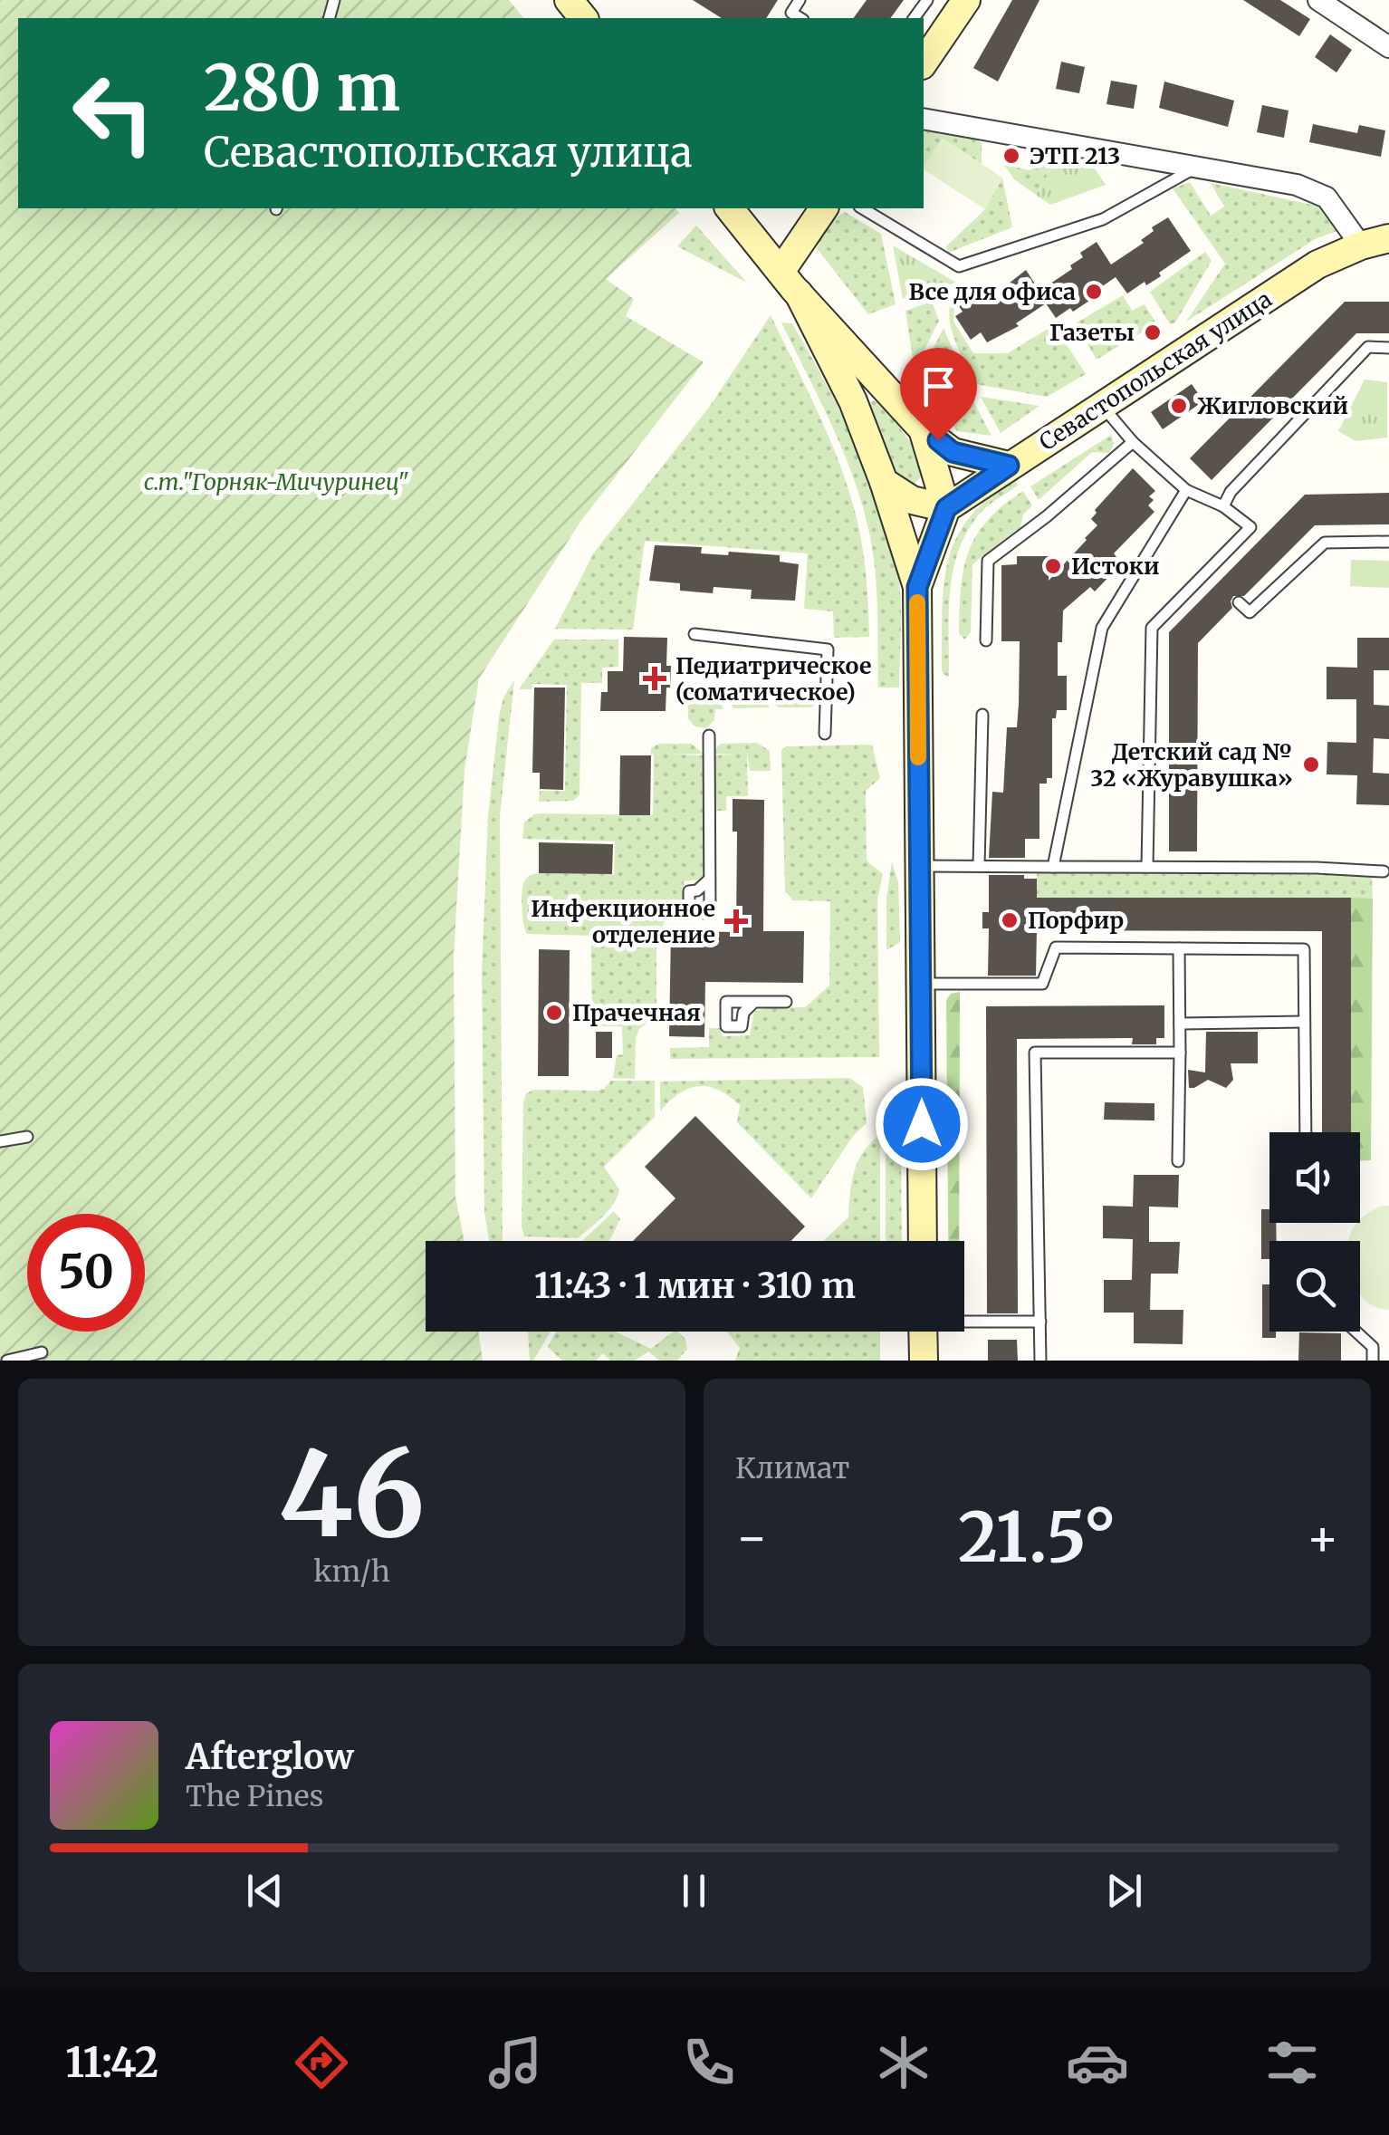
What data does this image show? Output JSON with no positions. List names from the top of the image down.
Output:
{
  "streets": {
    "main road": ["Севастопольская улица"]
  },
  "parks": ["с.т.\"Горняк-Мичуринец\""],
  "places": {
    "other": [
      "ЭТП 213",
      "Все для офиса",
      "Газеты",
      "Жигловский",
      "Истоки",
      "Детский сад № 32 «Журавушка»",
      "Порфир",
      "Прачечная"
    ],
    "health": ["Педиатрическое (соматическое)", "Инфекционное отделение"]
  },
  "page": {
    "turn": ["280 m", "Севастопольская улица"],
    "limit": "50",
    "trip": "11:43 · 1 мин · 310 m",
    "tile": [
      ["46", "km/h"],
      "Климат"
    ],
    "heat": ["−", "21.5°", "+"],
    "song": ["Afterglow", "The Pines"],
    "tabs": "11:42"
  }
}
